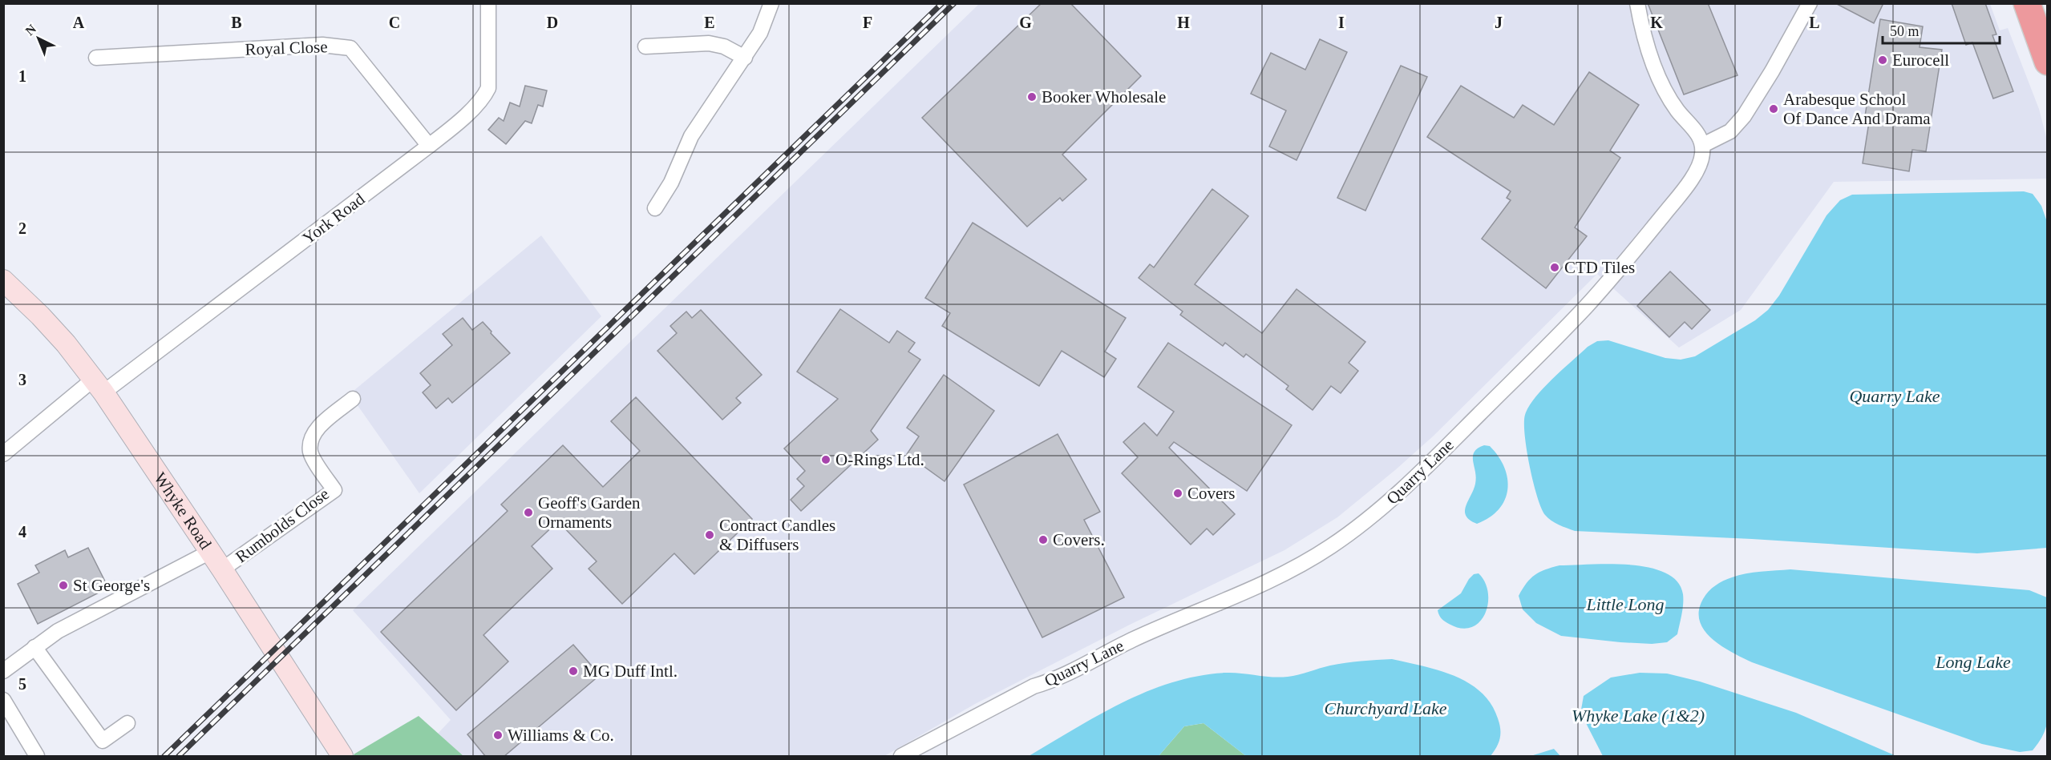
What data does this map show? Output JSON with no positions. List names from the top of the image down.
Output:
{
  "streets": {
    "main road": ["Whyke Road"],
    "street": [
      "Royal Close",
      "York Road",
      "Quarry Lane",
      "Rumbolds Close"
    ]
  },
  "crossings": [
    ["Royal Close", "York Road"],
    ["York Road", "Whyke Road"],
    ["Whyke Road", "Rumbolds Close"]
  ],
  "water": [
    "Quarry Lake",
    "Little Long",
    "Long Lake",
    "Churchyard Lake",
    "Whyke Lake (1&2)"
  ],
  "places": [
    "Eurocell",
    "Booker Wholesale",
    "Arabesque School Of Dance And Drama",
    "CTD Tiles",
    "O-Rings Ltd.",
    "Covers",
    "Geoff's Garden Ornaments",
    "Contract Candles & Diffusers",
    "Covers.",
    "St George's",
    "MG Duff Intl.",
    "Williams & Co."
  ],
  "scale_bar": "50 m",
  "north": "top left",
  "grid": {
    "columns": [
      "A",
      "B",
      "C",
      "D",
      "E",
      "F",
      "G",
      "H",
      "I",
      "J",
      "K",
      "L"
    ],
    "rows": [
      "1",
      "2",
      "3",
      "4",
      "5"
    ]
  }
}
